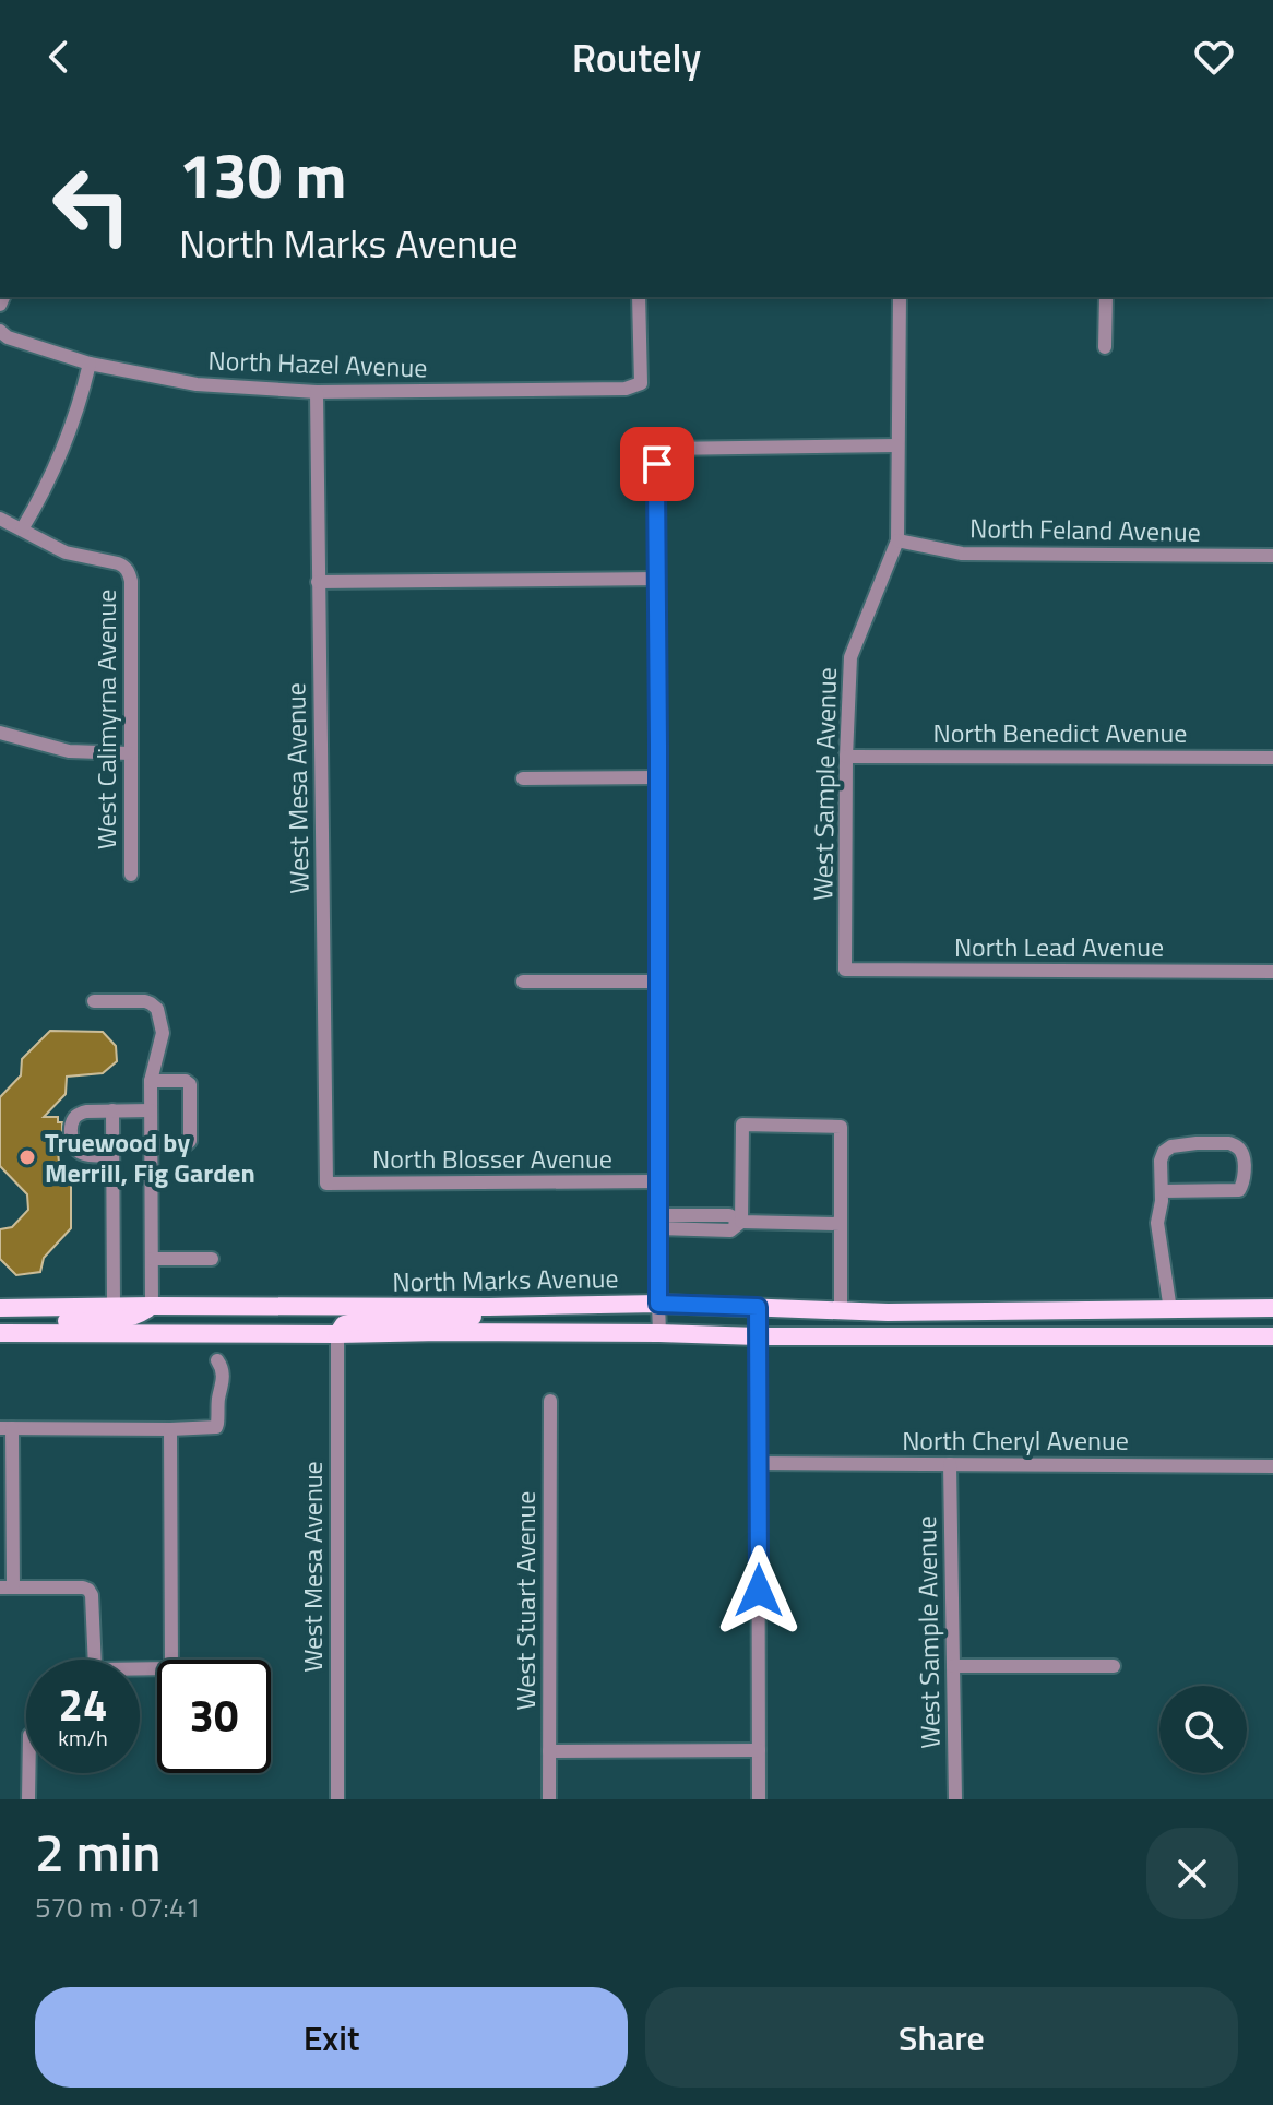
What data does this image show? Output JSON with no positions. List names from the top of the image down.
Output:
{
  "streets": {
    "main road": ["North Marks Avenue"],
    "street": [
      "North Hazel Avenue",
      "North Feland Avenue",
      "West Calimyrna Avenue",
      "North Benedict Avenue",
      "West Sample Avenue",
      "West Mesa Avenue",
      "North Lead Avenue",
      "North Blosser Avenue",
      "North Cheryl Avenue",
      "West Stuart Avenue"
    ]
  },
  "crossings": [
    ["North Hazel Avenue", "West Mesa Avenue"],
    ["North Feland Avenue", "West Sample Avenue"],
    ["North Benedict Avenue", "West Sample Avenue"],
    ["West Sample Avenue", "North Lead Avenue"],
    ["West Sample Avenue", "North Cheryl Avenue"],
    ["West Mesa Avenue", "North Blosser Avenue"],
    ["West Mesa Avenue", "North Marks Avenue"]
  ],
  "places": ["Truewood by Merrill, Fig Garden"],
  "page": {
    "header": "Routely",
    "turn": ["130 m", "North Marks Avenue"],
    "speed": "24 km/h",
    "limit": "30",
    "heading": ["2 min", "570 m · 07:41"],
    "buttons": ["Exit", "Share"]
  }
}
